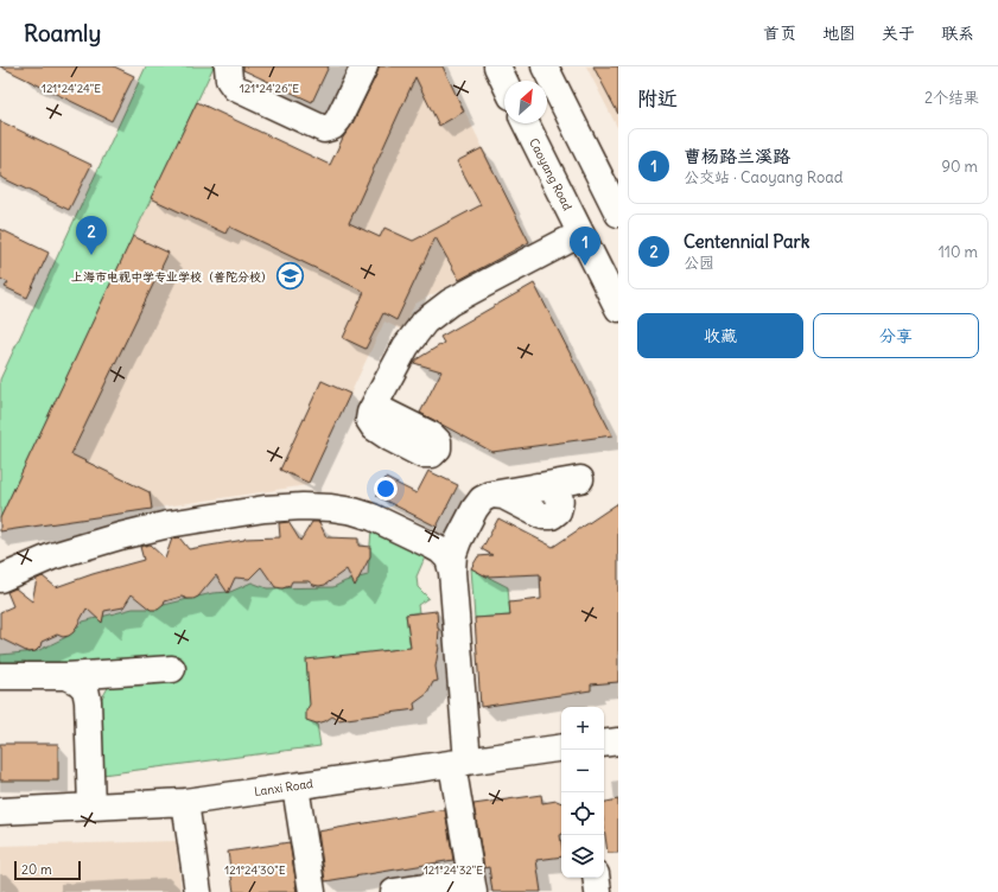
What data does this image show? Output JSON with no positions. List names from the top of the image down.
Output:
{
  "streets": {
    "street": ["Caoyang Road", "Lanxi Road"]
  },
  "places": {
    "school or university": ["上海市电视中学专业学校（普陀分校）"]
  },
  "scale_bar": "20 m",
  "north": "top right",
  "page": {
    "header": "Roamly",
    "nav": [
      "首页",
      "地图",
      "关于",
      "联系"
    ],
    "heading": ["附近", "2个结果"],
    "list": [
      {
        "mark": "1",
        "name": "曹杨路兰溪路",
        "note": "公交站 · Caoyang Road",
        "value": "90 m"
      },
      {
        "mark": "2",
        "name": "Centennial Park",
        "note": "公园",
        "value": "110 m"
      }
    ],
    "pins": ["2", "1"],
    "buttons": ["收藏", "分享"],
    "map_buttons": ["+", "−"],
    "scale": "20 m"
  },
  "coordinates": [
    "121°24'24\"E",
    "121°24'26\"E",
    "121°24'30\"E",
    "121°24'32\"E"
  ]
}
